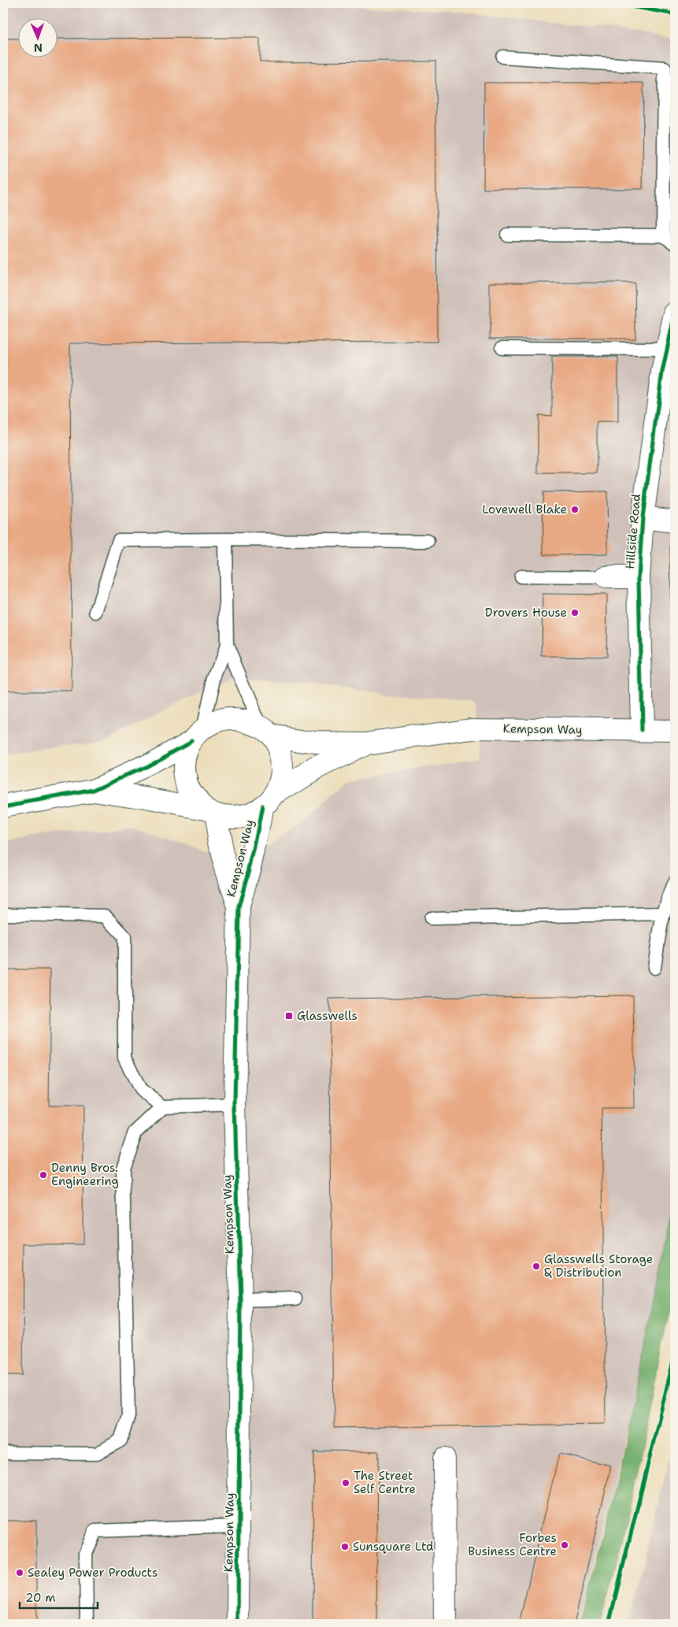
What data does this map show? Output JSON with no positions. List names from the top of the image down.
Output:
{
  "streets": {
    "street": ["Hillside Road", "Kempson Way"]
  },
  "crossings": [
    ["Hillside Road", "Kempson Way"]
  ],
  "places": {
    "other": [
      "Lovewell Blake",
      "Drovers House",
      "Denny Bros. Engineering",
      "Glasswells Storage & Distribution",
      "The Street Self Centre",
      "Forbes Business Centre",
      "Sunsquare Ltd",
      "Sealey Power Products"
    ],
    "transit": ["Glasswells"]
  },
  "scale_bar": "20 m",
  "north": "bottom"
}
